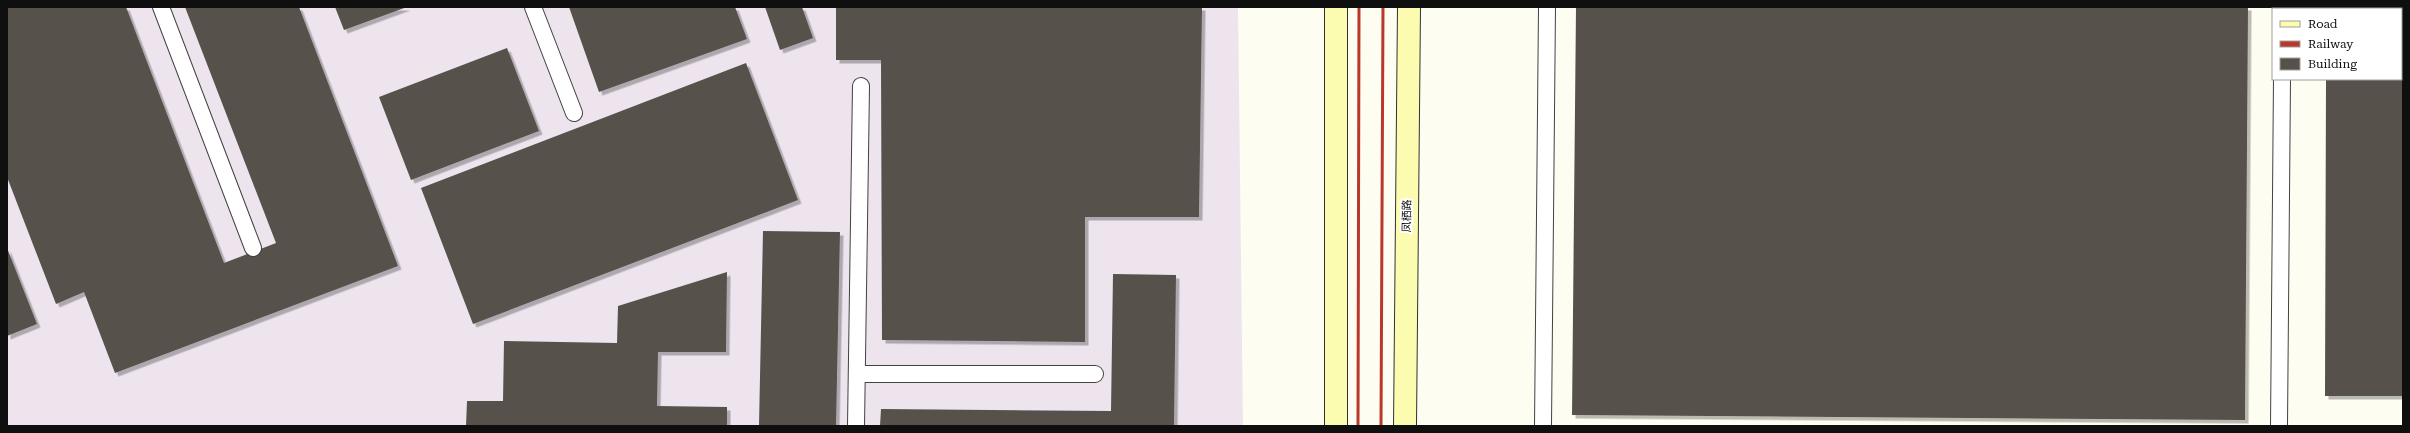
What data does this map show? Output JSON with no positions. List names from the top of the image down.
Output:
{
  "streets": {
    "main road": ["凤栖路"]
  },
  "legend": ["Road", "Railway", "Building"]
}
